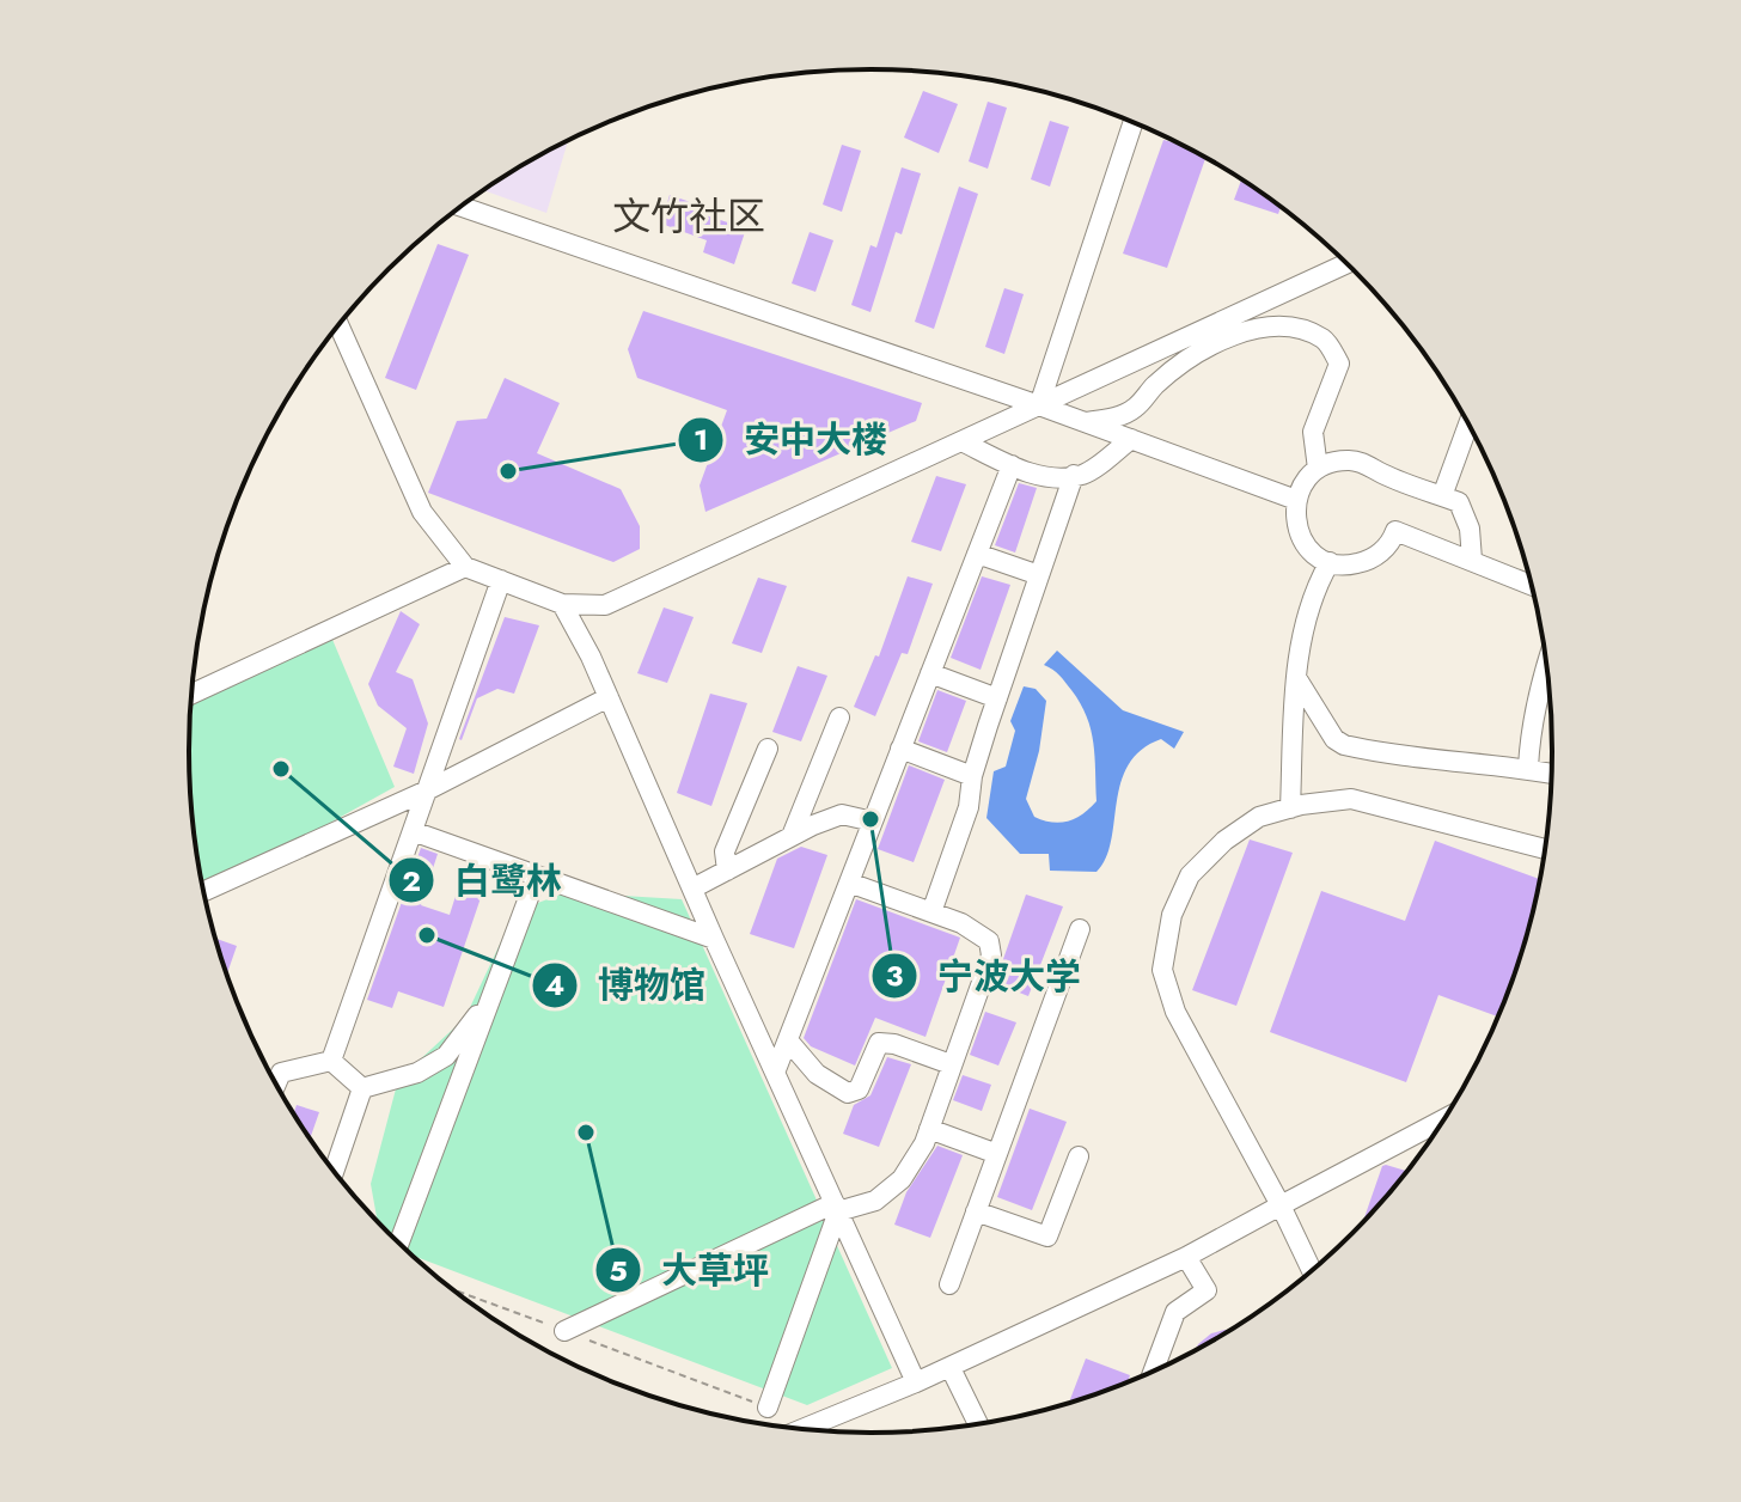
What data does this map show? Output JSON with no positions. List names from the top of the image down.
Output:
{
  "districts": ["文竹社区"],
  "places": [
    "安中大楼",
    "白鹭林",
    "宁波大学",
    "博物馆",
    "大草坪"
  ]
}
